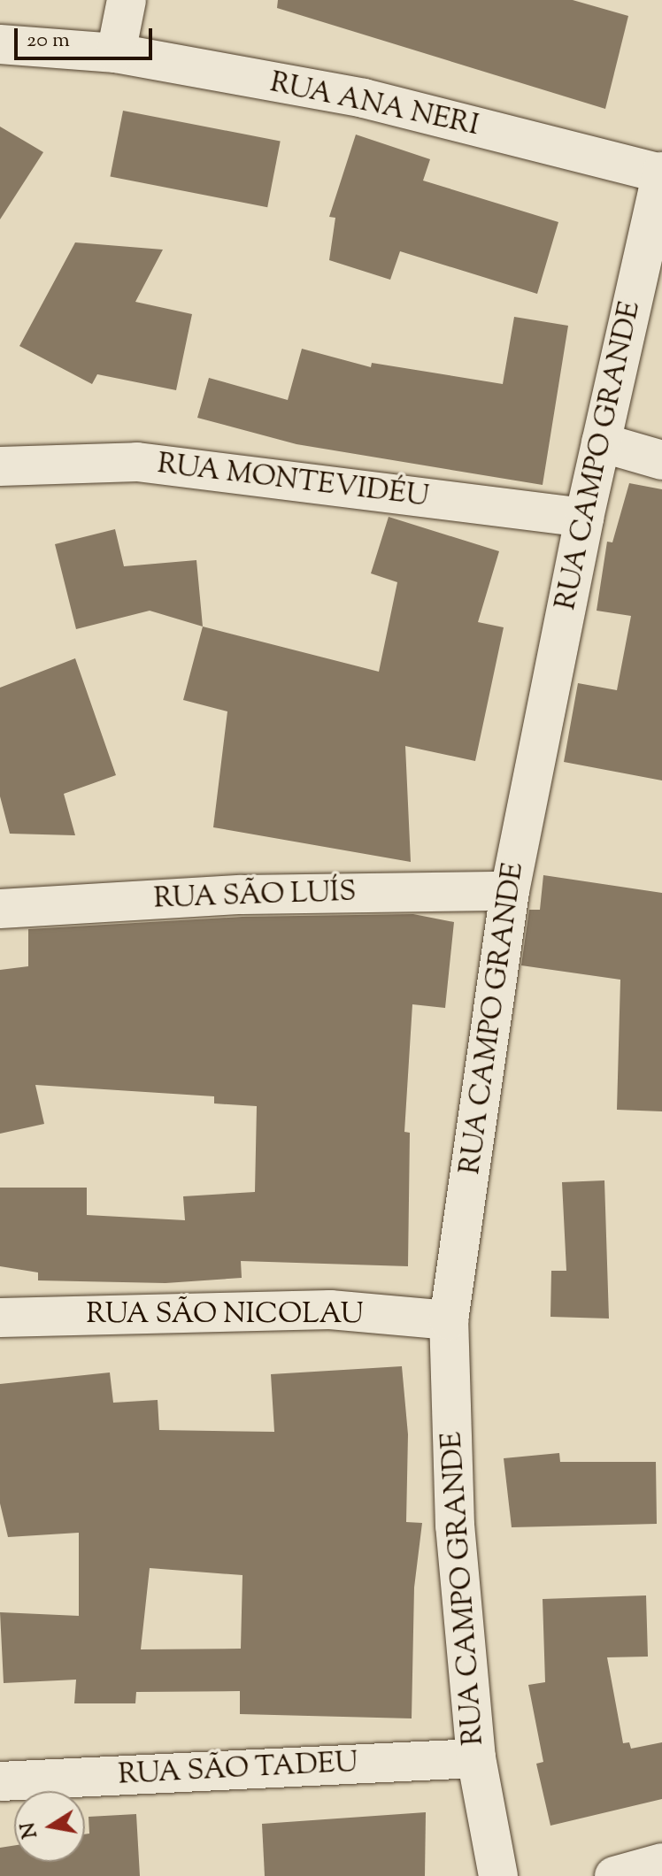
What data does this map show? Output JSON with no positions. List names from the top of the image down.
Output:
{
  "streets": {
    "street": [
      "RUA ANA NERI",
      "RUA CAMPO GRANDE",
      "RUA MONTEVIDÉU",
      "RUA SÃO LUÍS",
      "RUA SÃO NICOLAU",
      "RUA SÃO TADEU"
    ]
  },
  "crossings": [
    ["RUA ANA NERI", "RUA CAMPO GRANDE"],
    ["RUA CAMPO GRANDE", "RUA MONTEVIDÉU"],
    ["RUA CAMPO GRANDE", "RUA SÃO LUÍS"],
    ["RUA CAMPO GRANDE", "RUA SÃO NICOLAU"],
    ["RUA CAMPO GRANDE", "RUA SÃO TADEU"]
  ],
  "scale_bar": "20 m",
  "north": "left"
}
